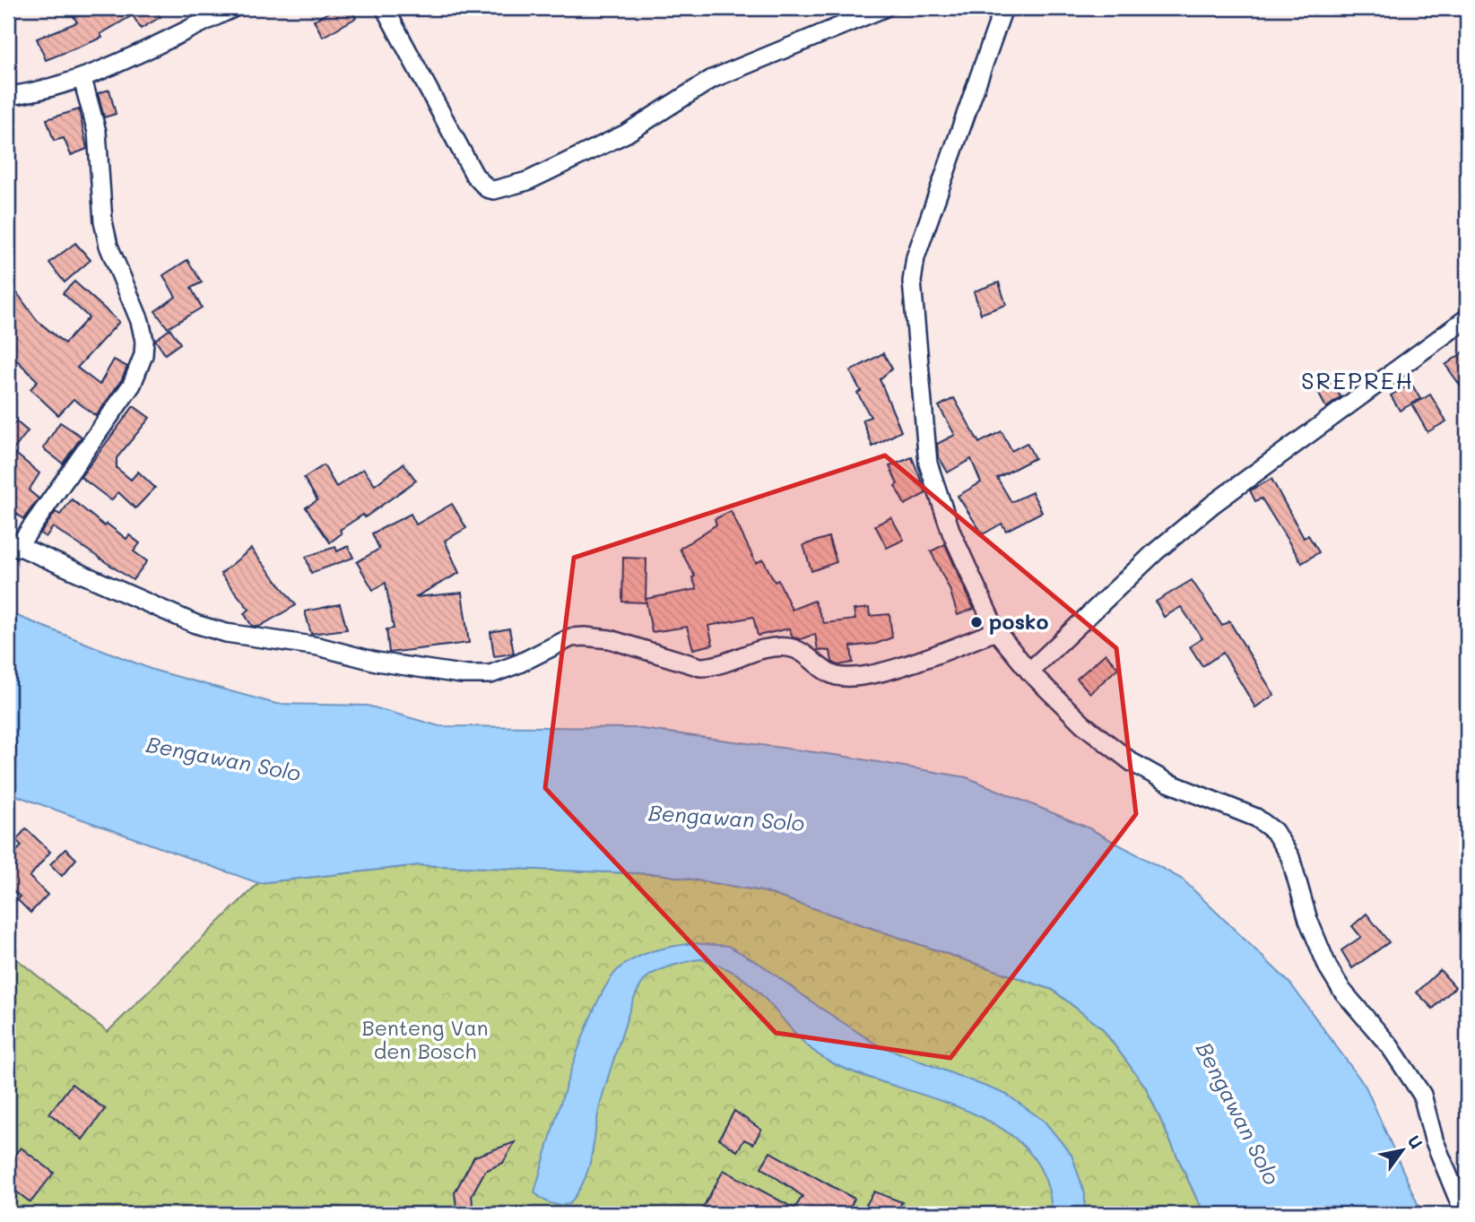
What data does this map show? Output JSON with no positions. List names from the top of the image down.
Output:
{
  "districts": ["SREPREH"],
  "water": ["Bengawan Solo"],
  "parks": ["Benteng Van den Bosch"],
  "places": ["posko"],
  "north": "top right"
}
